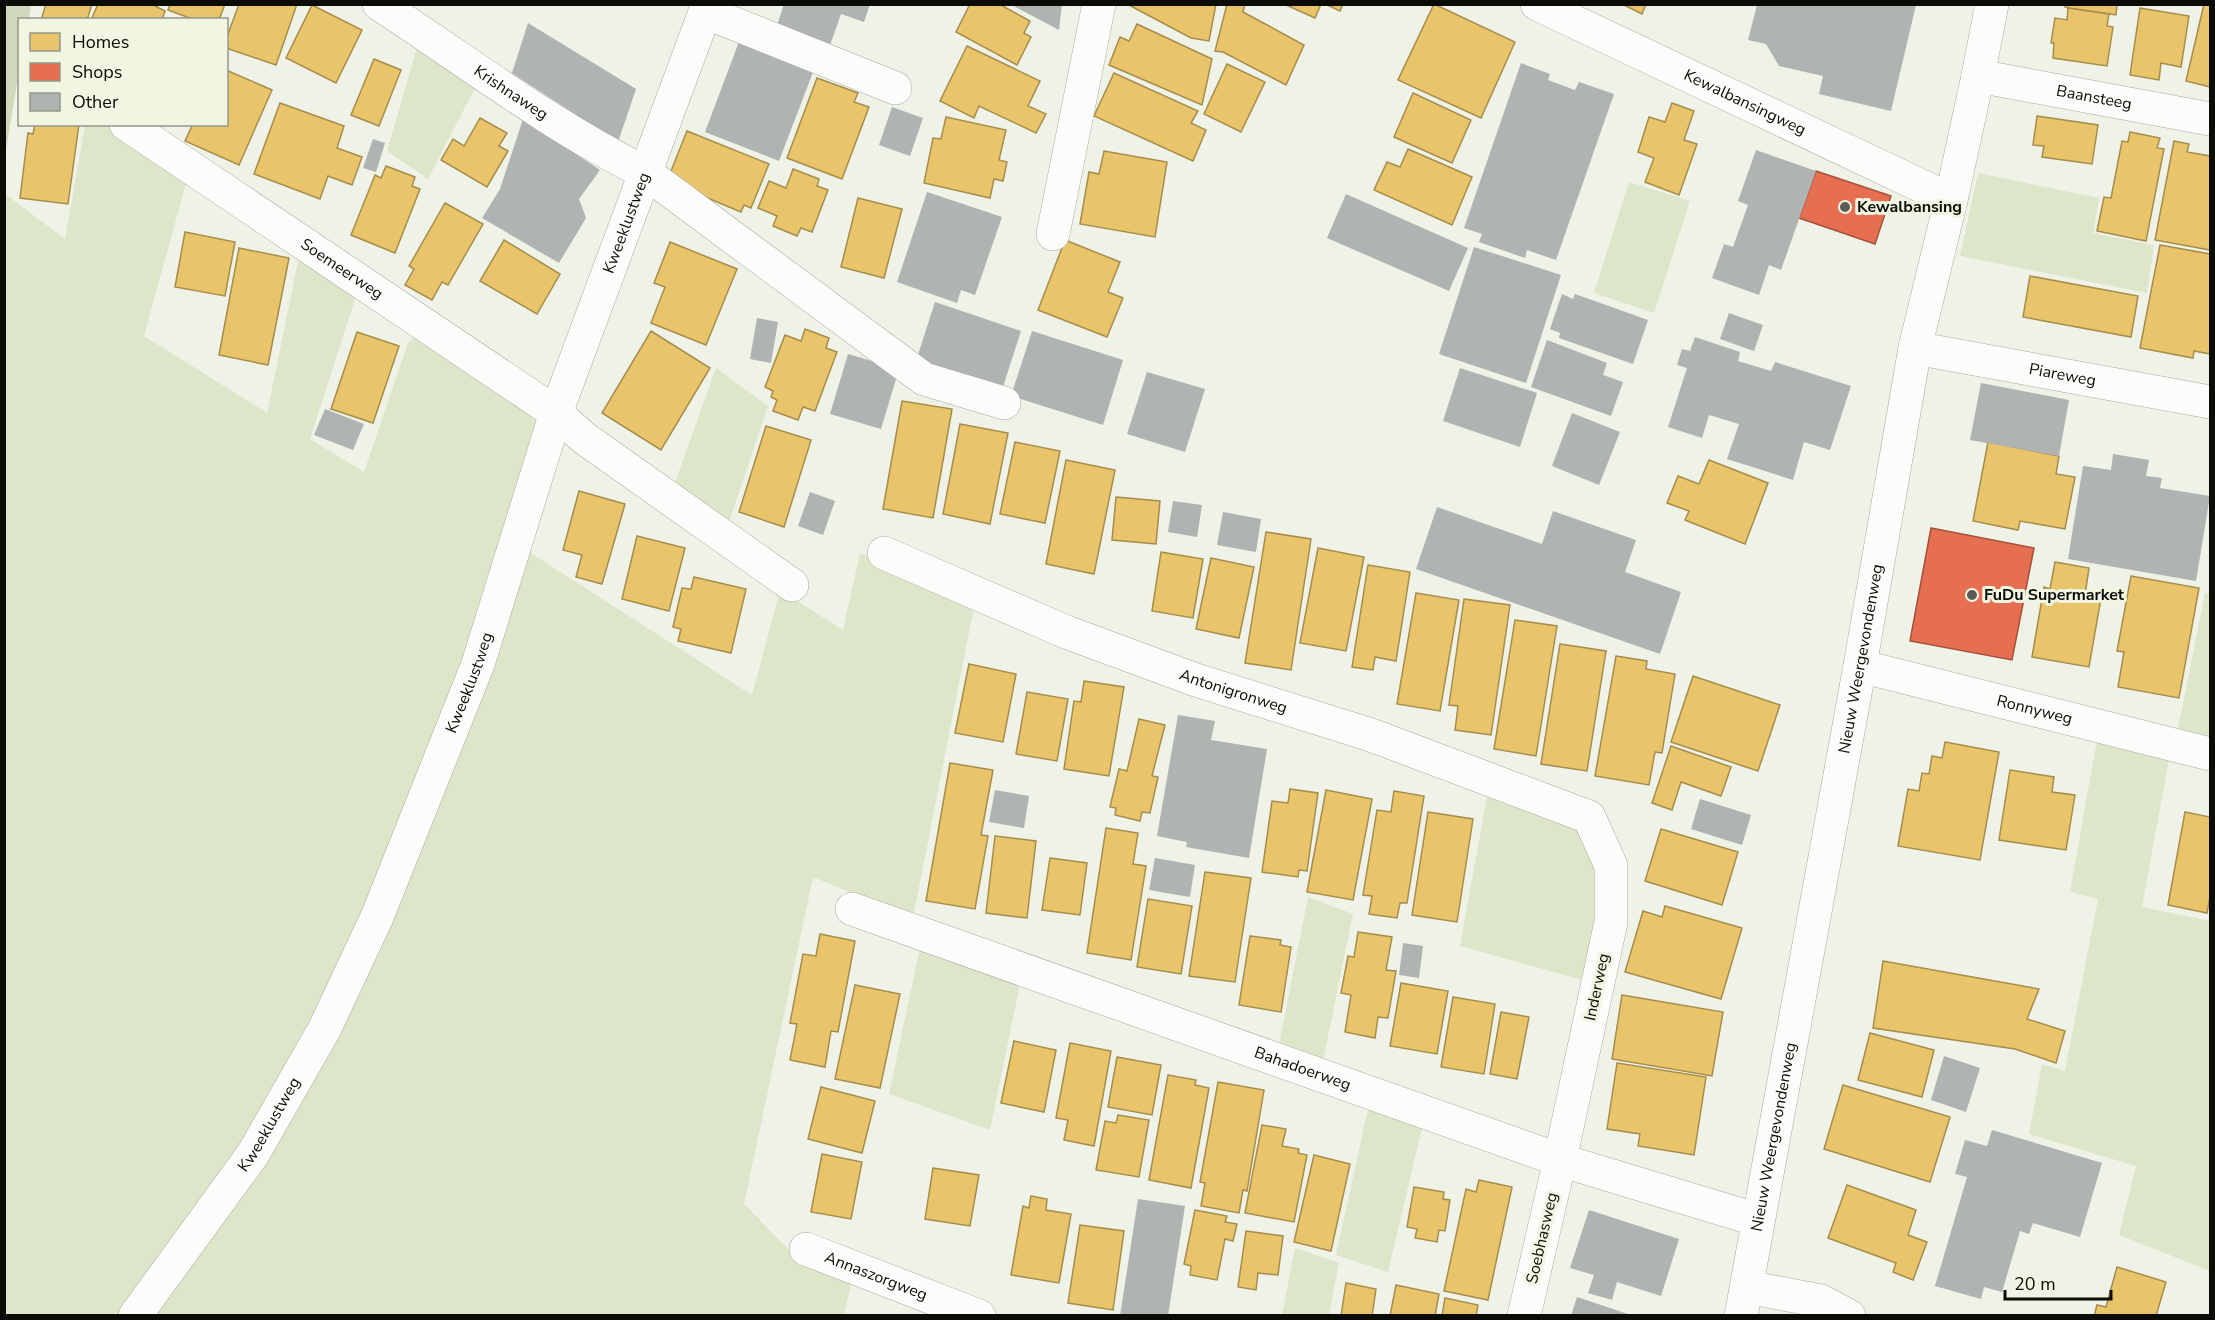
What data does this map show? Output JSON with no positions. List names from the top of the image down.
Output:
{
  "streets": {
    "street": [
      "Krishnaweg",
      "Baansteeg",
      "Kewalbansingweg",
      "Kweeklustweg",
      "Soemeerweg",
      "Piareweg",
      "Nieuw Weergevondenweg",
      "Antonigronweg",
      "Ronnyweg",
      "Inderweg",
      "Bahadoerweg",
      "Soebhasweg",
      "Annaszorgweg"
    ]
  },
  "crossings": [
    ["Krishnaweg", "Kweeklustweg"],
    ["Baansteeg", "Nieuw Weergevondenweg"],
    ["Kewalbansingweg", "Nieuw Weergevondenweg"],
    ["Kweeklustweg", "Soemeerweg"],
    ["Piareweg", "Nieuw Weergevondenweg"],
    ["Nieuw Weergevondenweg", "Ronnyweg"],
    ["Nieuw Weergevondenweg", "Bahadoerweg"],
    ["Antonigronweg", "Inderweg"],
    ["Inderweg", "Bahadoerweg"],
    ["Inderweg", "Soebhasweg"],
    ["Bahadoerweg", "Soebhasweg"]
  ],
  "places": ["Kewalbansing", "FuDu Supermarket"],
  "legend": ["Homes", "Shops", "Other"],
  "scale_bar": "20 m"
}
